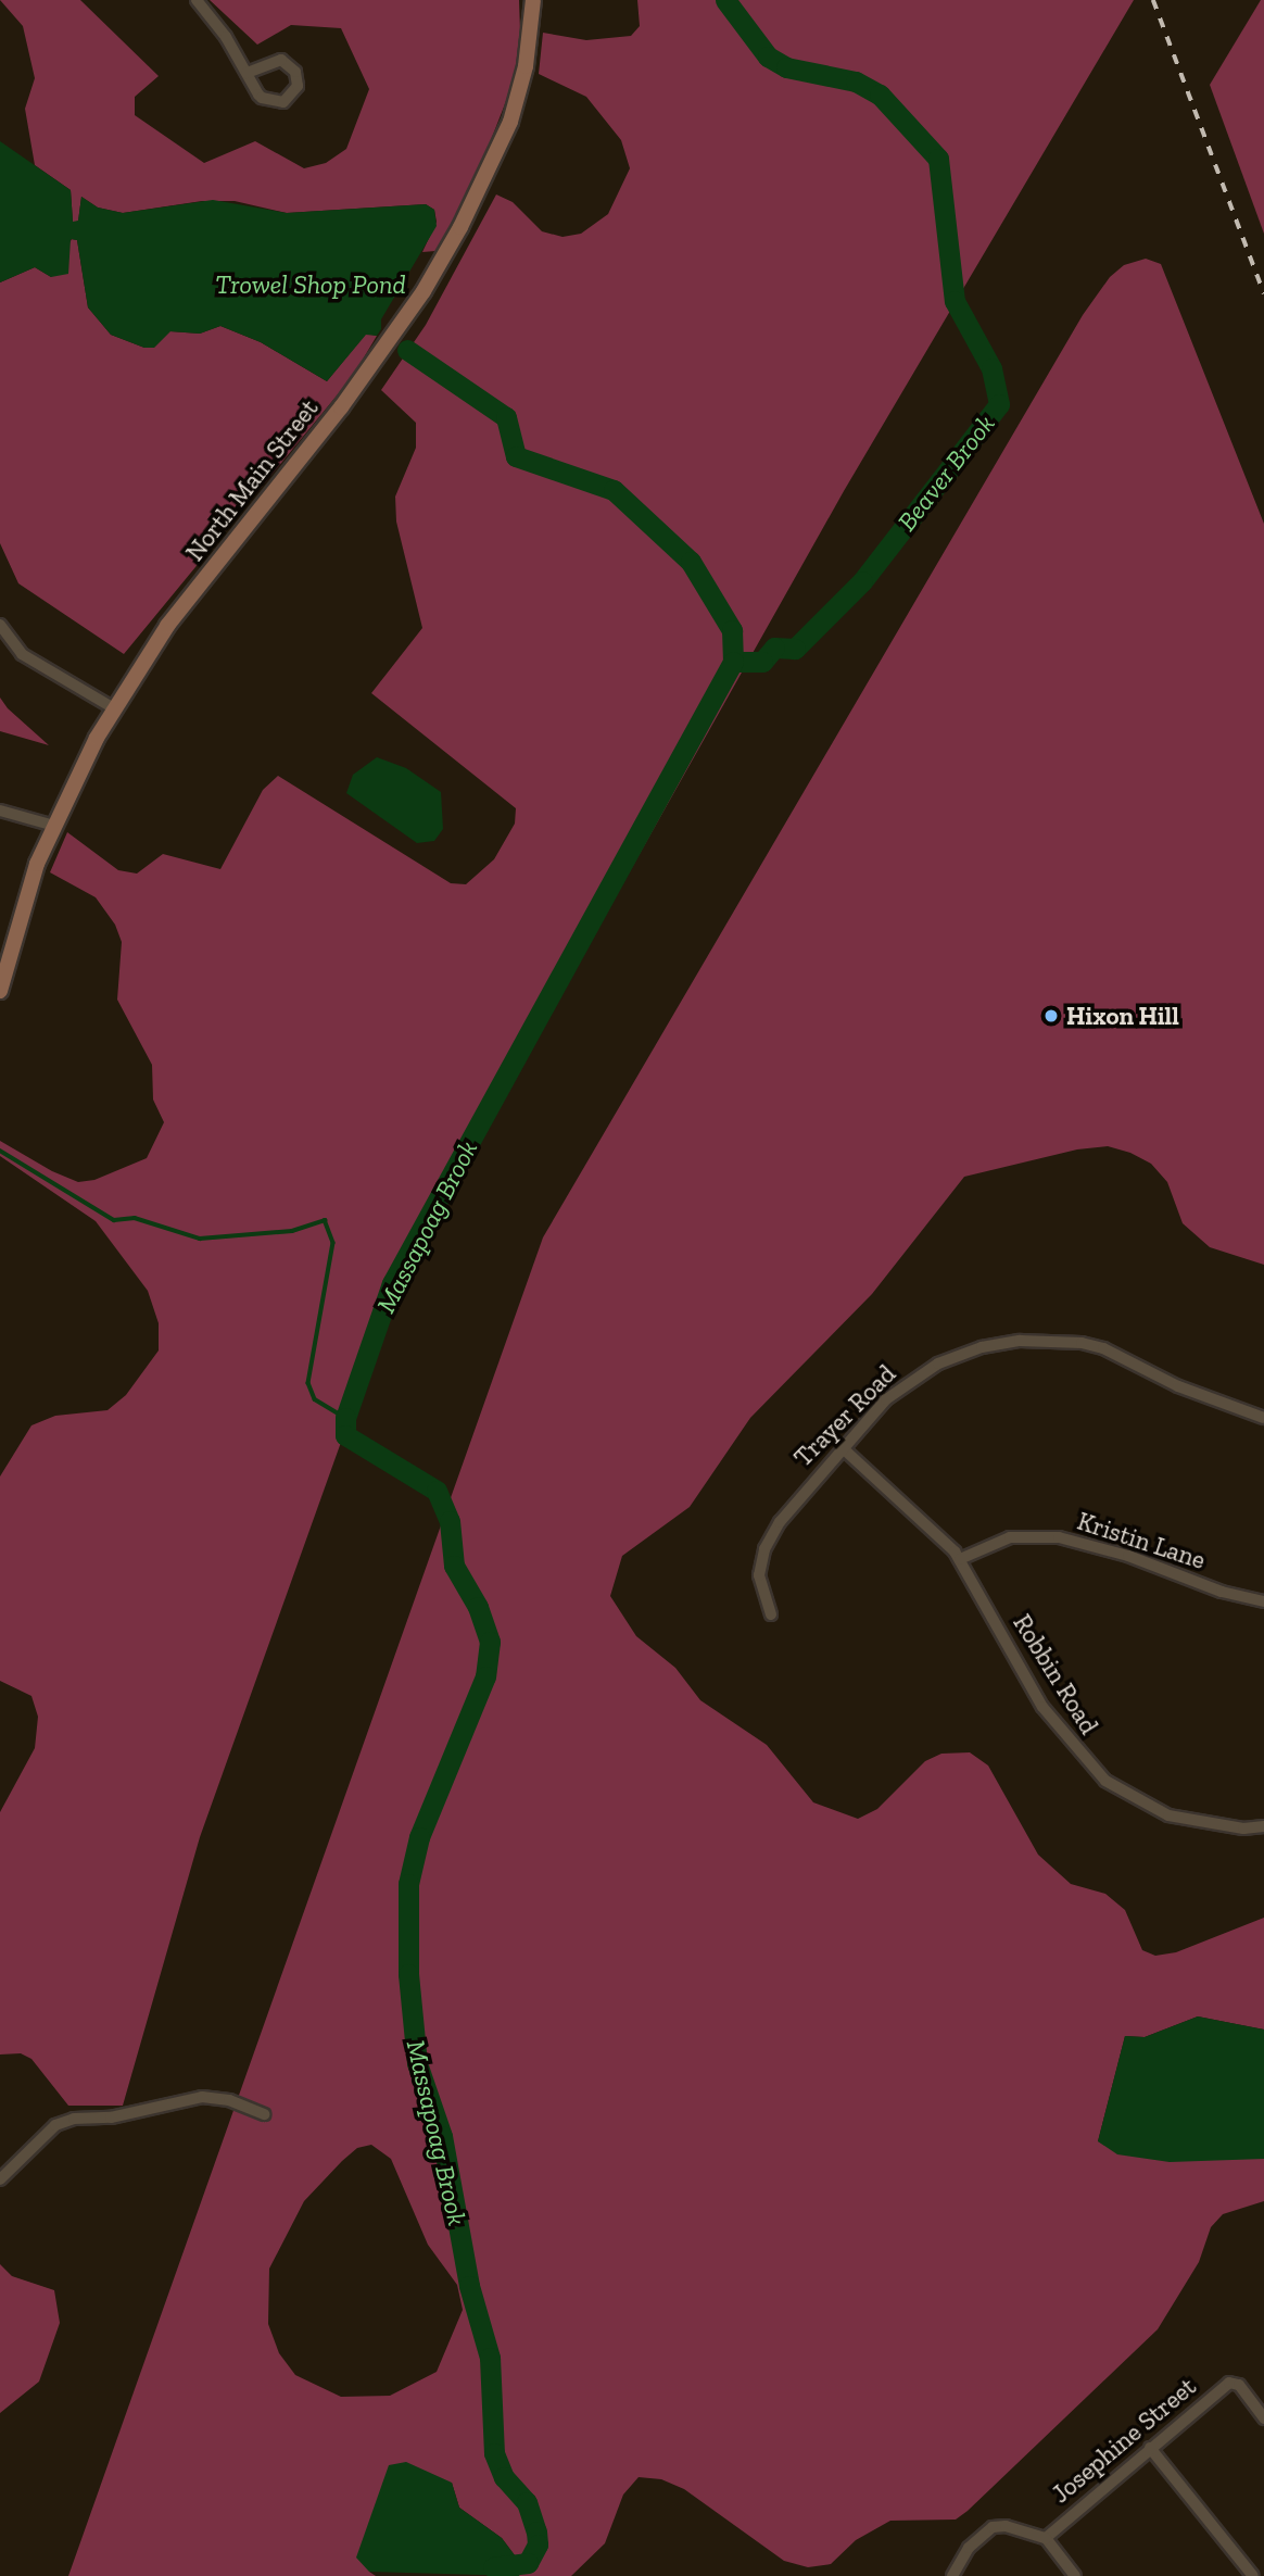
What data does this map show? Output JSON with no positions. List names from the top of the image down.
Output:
{
  "streets": {
    "main road": ["North Main Street"],
    "street": [
      "Trayer Road",
      "Kristin Lane",
      "Robbin Road",
      "Josephine Street"
    ]
  },
  "crossings": [
    ["Trayer Road", "Robbin Road"],
    ["Kristin Lane", "Robbin Road"]
  ],
  "water": ["Trowel Shop Pond", "Beaver Brook", "Massapoag Brook"],
  "places": ["Hixon Hill"]
}
